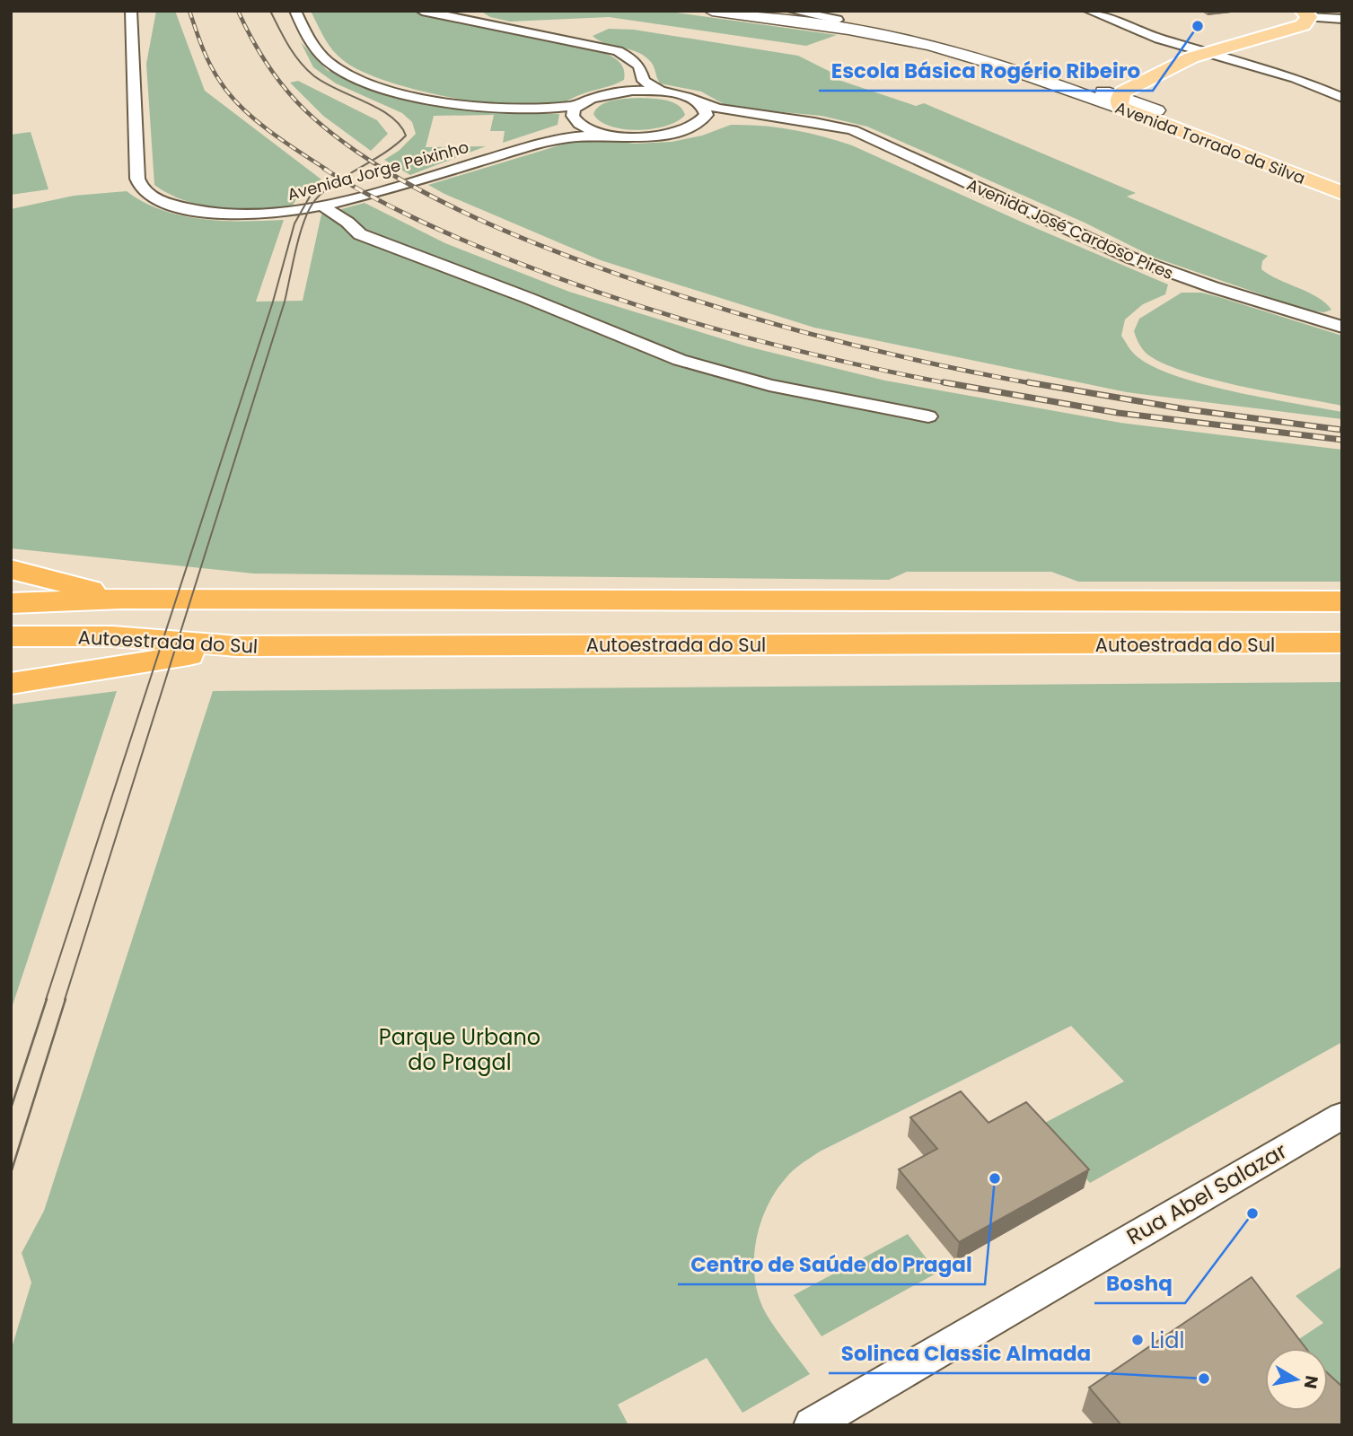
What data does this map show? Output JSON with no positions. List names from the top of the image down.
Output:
{
  "streets": {
    "highway": ["Autoestrada do Sul"],
    "main road": ["Avenida Torrado da Silva"],
    "street": ["Avenida Jorge Peixinho", "Avenida José Cardoso Pires", "Rua Abel Salazar"]
  },
  "parks": ["Parque Urbano do Pragal"],
  "places": [
    "Escola Básica Rogério Ribeiro",
    "Centro de Saúde do Pragal",
    "Boshq",
    "Lidl",
    "Solinca Classic Almada"
  ],
  "north": "right"
}
